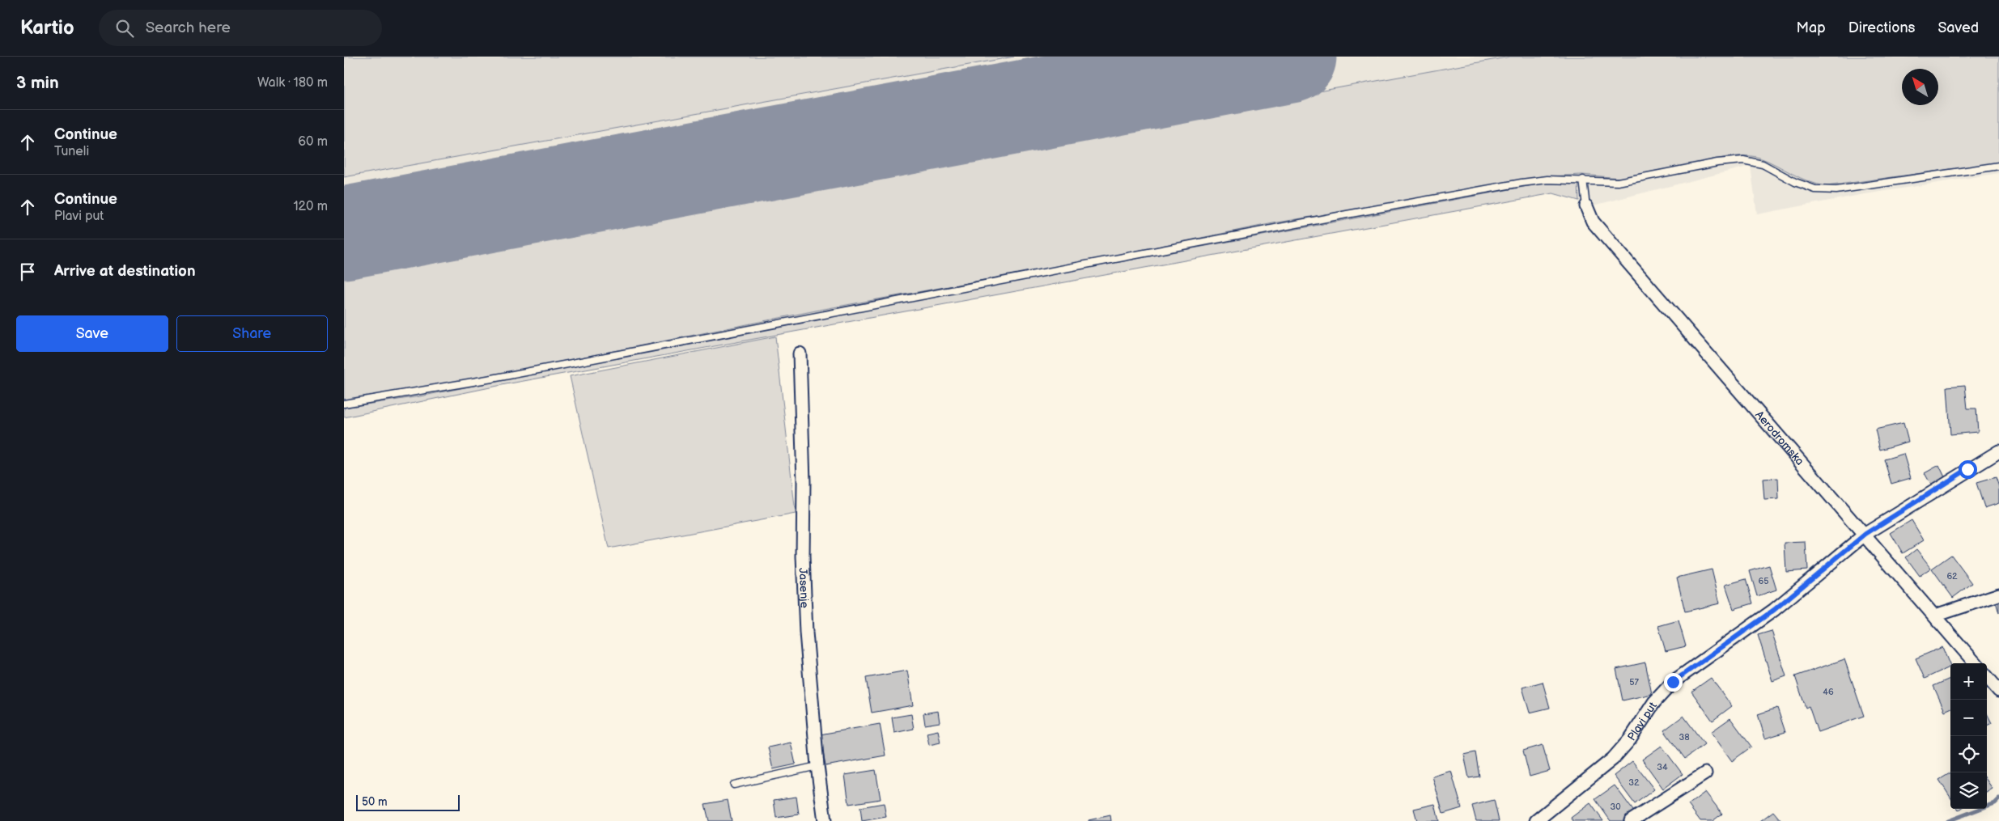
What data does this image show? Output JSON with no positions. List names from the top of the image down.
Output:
{
  "streets": {
    "street": ["Aerodromska", "Jasenje", "Plavi put"]
  },
  "crossings": [
    ["Aerodromska", "Plavi put"]
  ],
  "house_numbers": [
    "62",
    "65",
    "57",
    "46",
    "38",
    "34",
    "32",
    "30"
  ],
  "scale_bar": "50 m",
  "north": "top left",
  "page": {
    "header": "Kartio",
    "search": "Search here",
    "nav": ["Map", "Directions", "Saved"],
    "heading": ["3 min", "Walk · 180 m"],
    "list": [
      ["Continue", "Tuneli", "60 m"],
      ["Continue", "Plavi put", "120 m"],
      "Arrive at destination"
    ],
    "buttons": ["Save", "Share"],
    "map_buttons": ["+", "−"],
    "scale": "50 m"
  }
}
